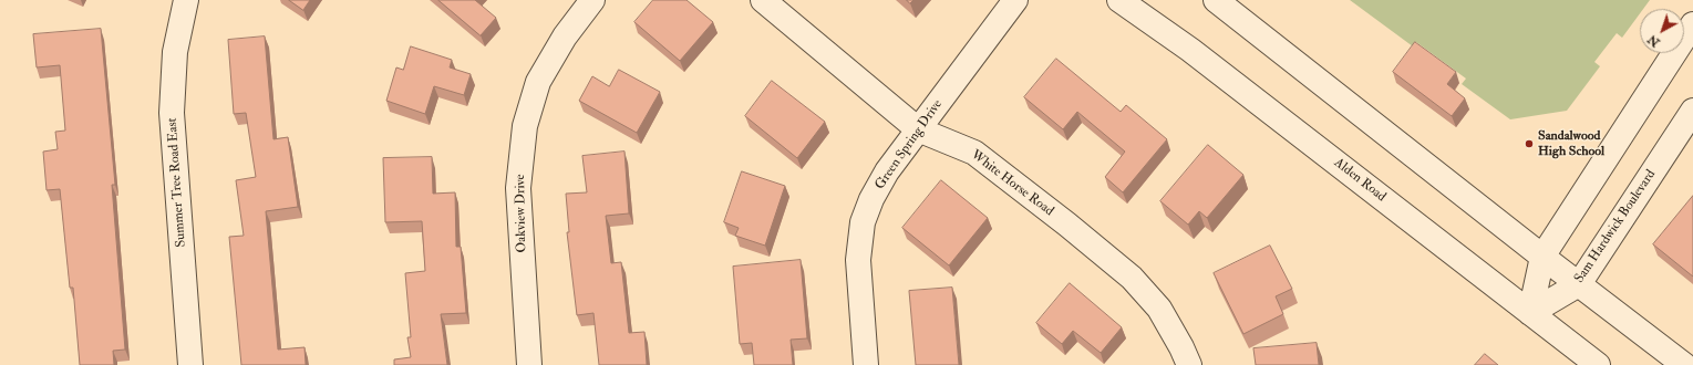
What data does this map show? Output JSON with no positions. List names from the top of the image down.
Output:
{
  "streets": {
    "street": [
      "Green Spring Drive",
      "Alden Road",
      "Summer Tree Road East",
      "White Horse Road",
      "Oakview Drive",
      "Sam Hardwick Boulevard"
    ]
  },
  "crossings": [
    ["Green Spring Drive", "White Horse Road"],
    ["Alden Road", "Sam Hardwick Boulevard"]
  ],
  "places": ["Sandalwood High School"],
  "north": "bottom left"
}
